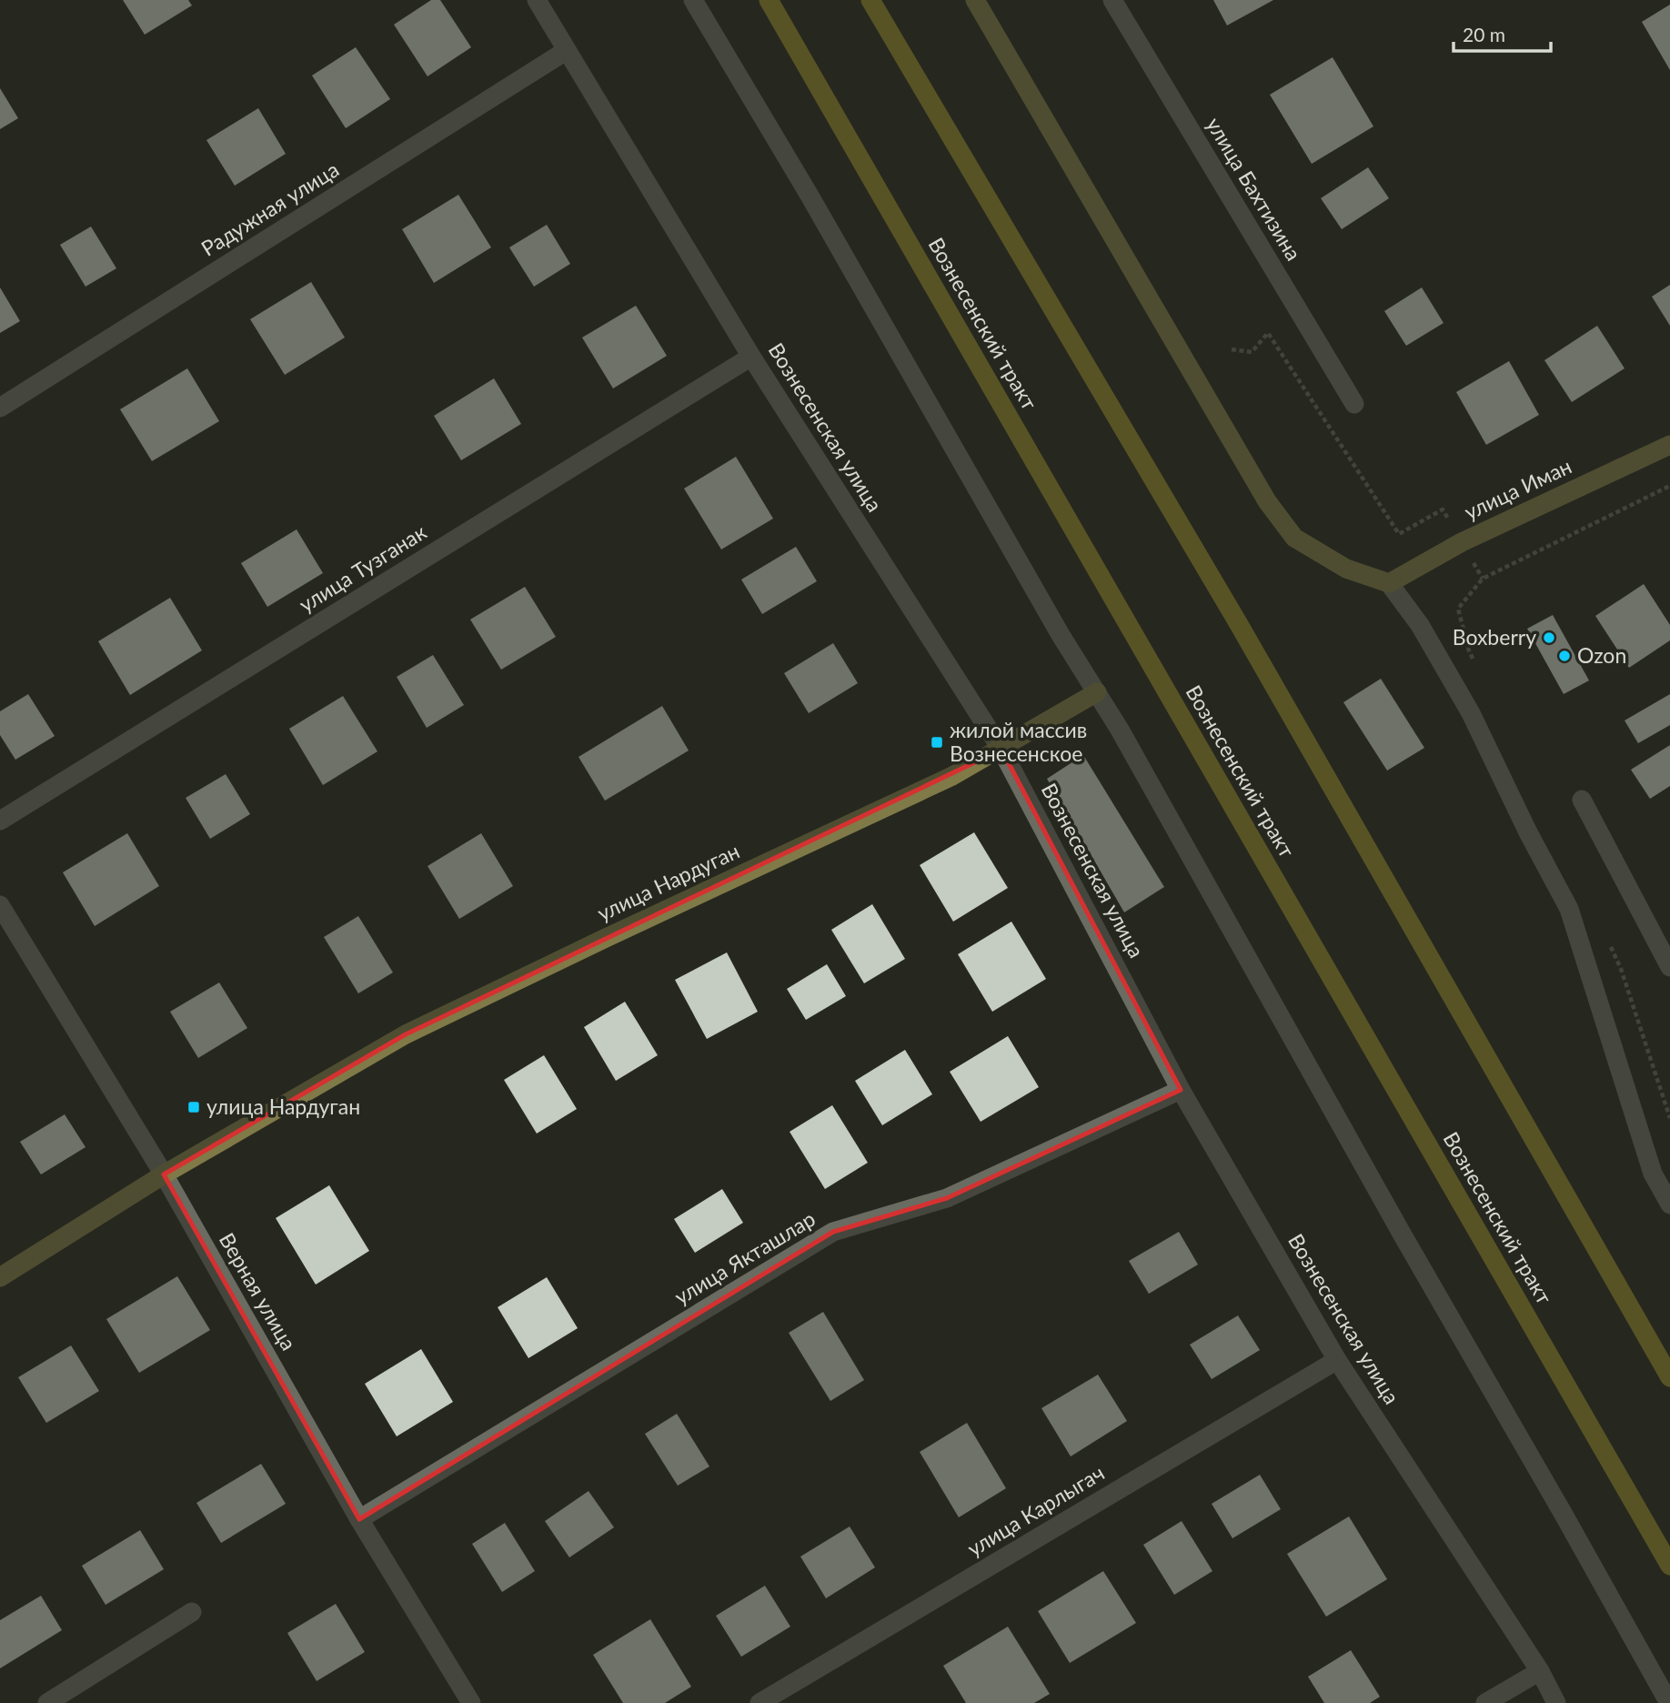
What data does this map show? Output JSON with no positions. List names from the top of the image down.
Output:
{
  "streets": {
    "main road": ["Вознесенский тракт"],
    "street": [
      "улица Бахтизина",
      "Радужная улица",
      "Вознесенская улица",
      "улица Иман",
      "улица Тузганак",
      "улица Нардуган",
      "улица Якташлар",
      "Верная улица",
      "улица Карлыгач"
    ]
  },
  "crossings": [
    ["Радужная улица", "Вознесенская улица"],
    ["Вознесенская улица", "улица Тузганак"],
    ["Вознесенская улица", "улица Нардуган"],
    ["Вознесенская улица", "улица Якташлар"],
    ["Вознесенская улица", "улица Карлыгач"],
    ["улица Нардуган", "Верная улица"],
    ["улица Якташлар", "Верная улица"]
  ],
  "places": {
    "other": ["Boxberry", "Ozon"],
    "transit": ["жилой массив Вознесенское", "улица Нардуган"]
  },
  "scale_bar": "20 m"
}
